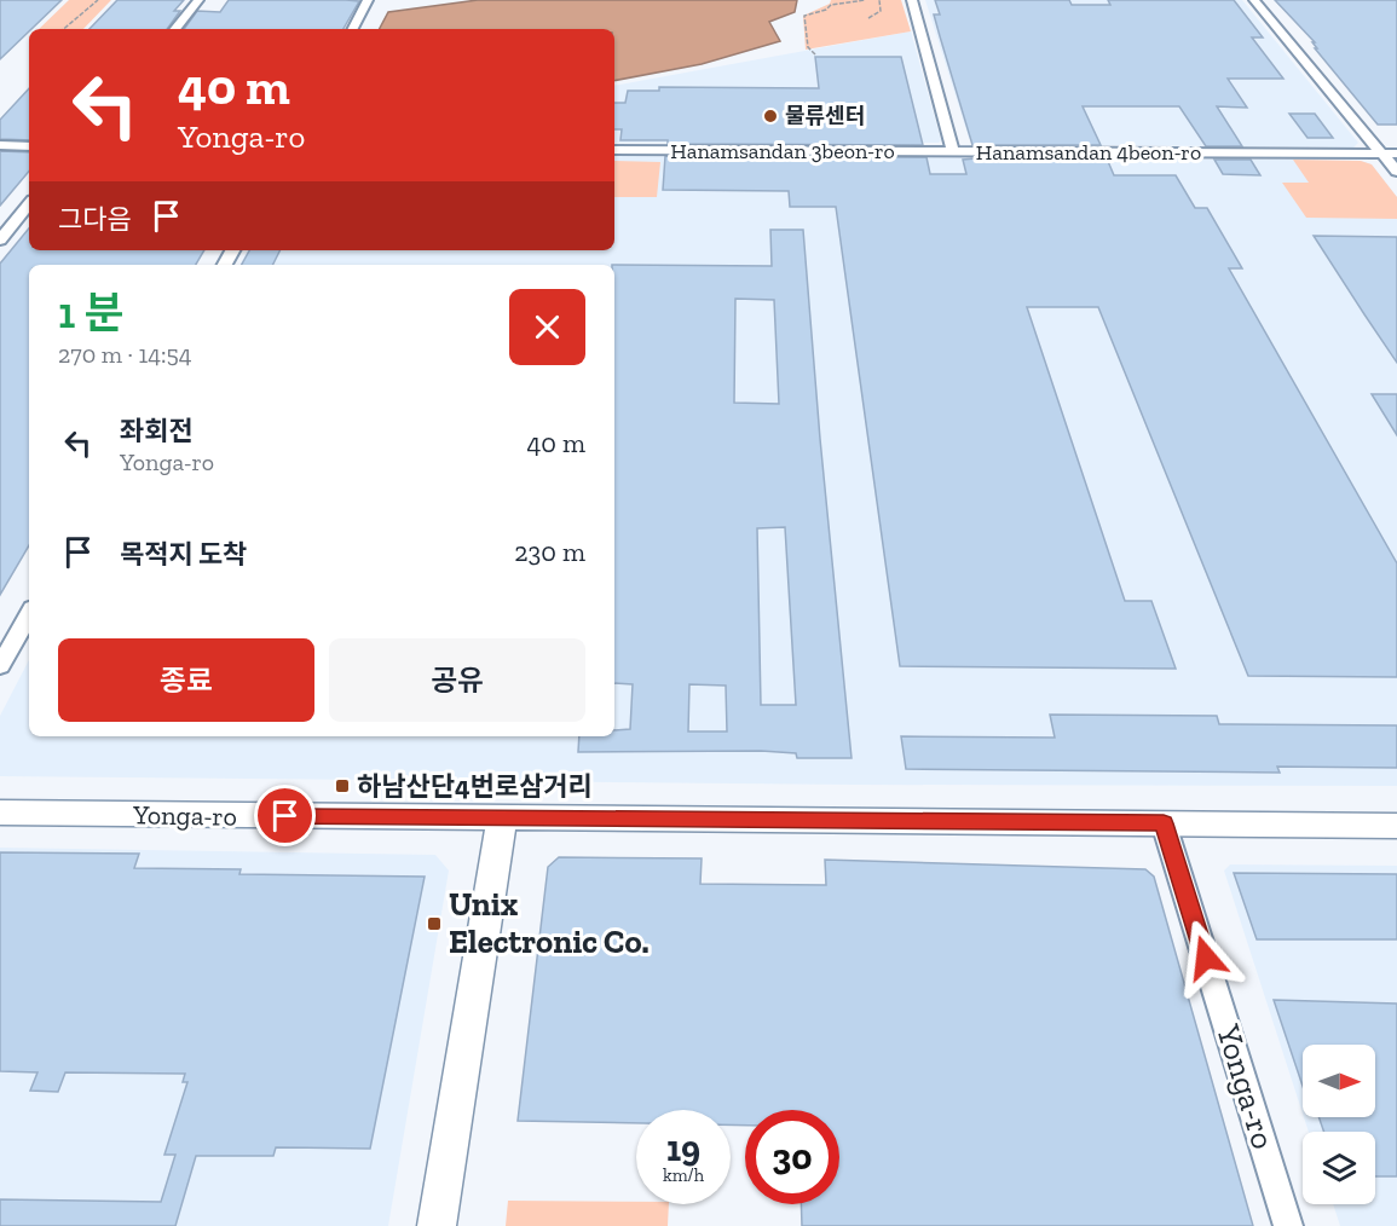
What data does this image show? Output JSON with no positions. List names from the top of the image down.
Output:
{
  "streets": {
    "street": ["Hanamsandan 3beon-ro", "Hanamsandan 4beon-ro", "Yonga-ro"]
  },
  "crossings": [
    ["Hanamsandan 3beon-ro", "Hanamsandan 4beon-ro"]
  ],
  "places": {
    "other": ["물류센터"],
    "transit": ["하남산단4번로삼거리", "Unix Electronic Co."]
  },
  "north": "right",
  "page": {
    "turn": ["40 m", "Yonga-ro"],
    "then": "그다음",
    "heading": ["1 분", "270 m · 14:54"],
    "list": [
      {
        "name": "좌회전",
        "note": "Yonga-ro",
        "value": "40 m"
      },
      {
        "name": "목적지 도착",
        "value": "230 m"
      }
    ],
    "buttons": ["종료", "공유"],
    "speed": "19 km/h",
    "limit": "30"
  }
}
